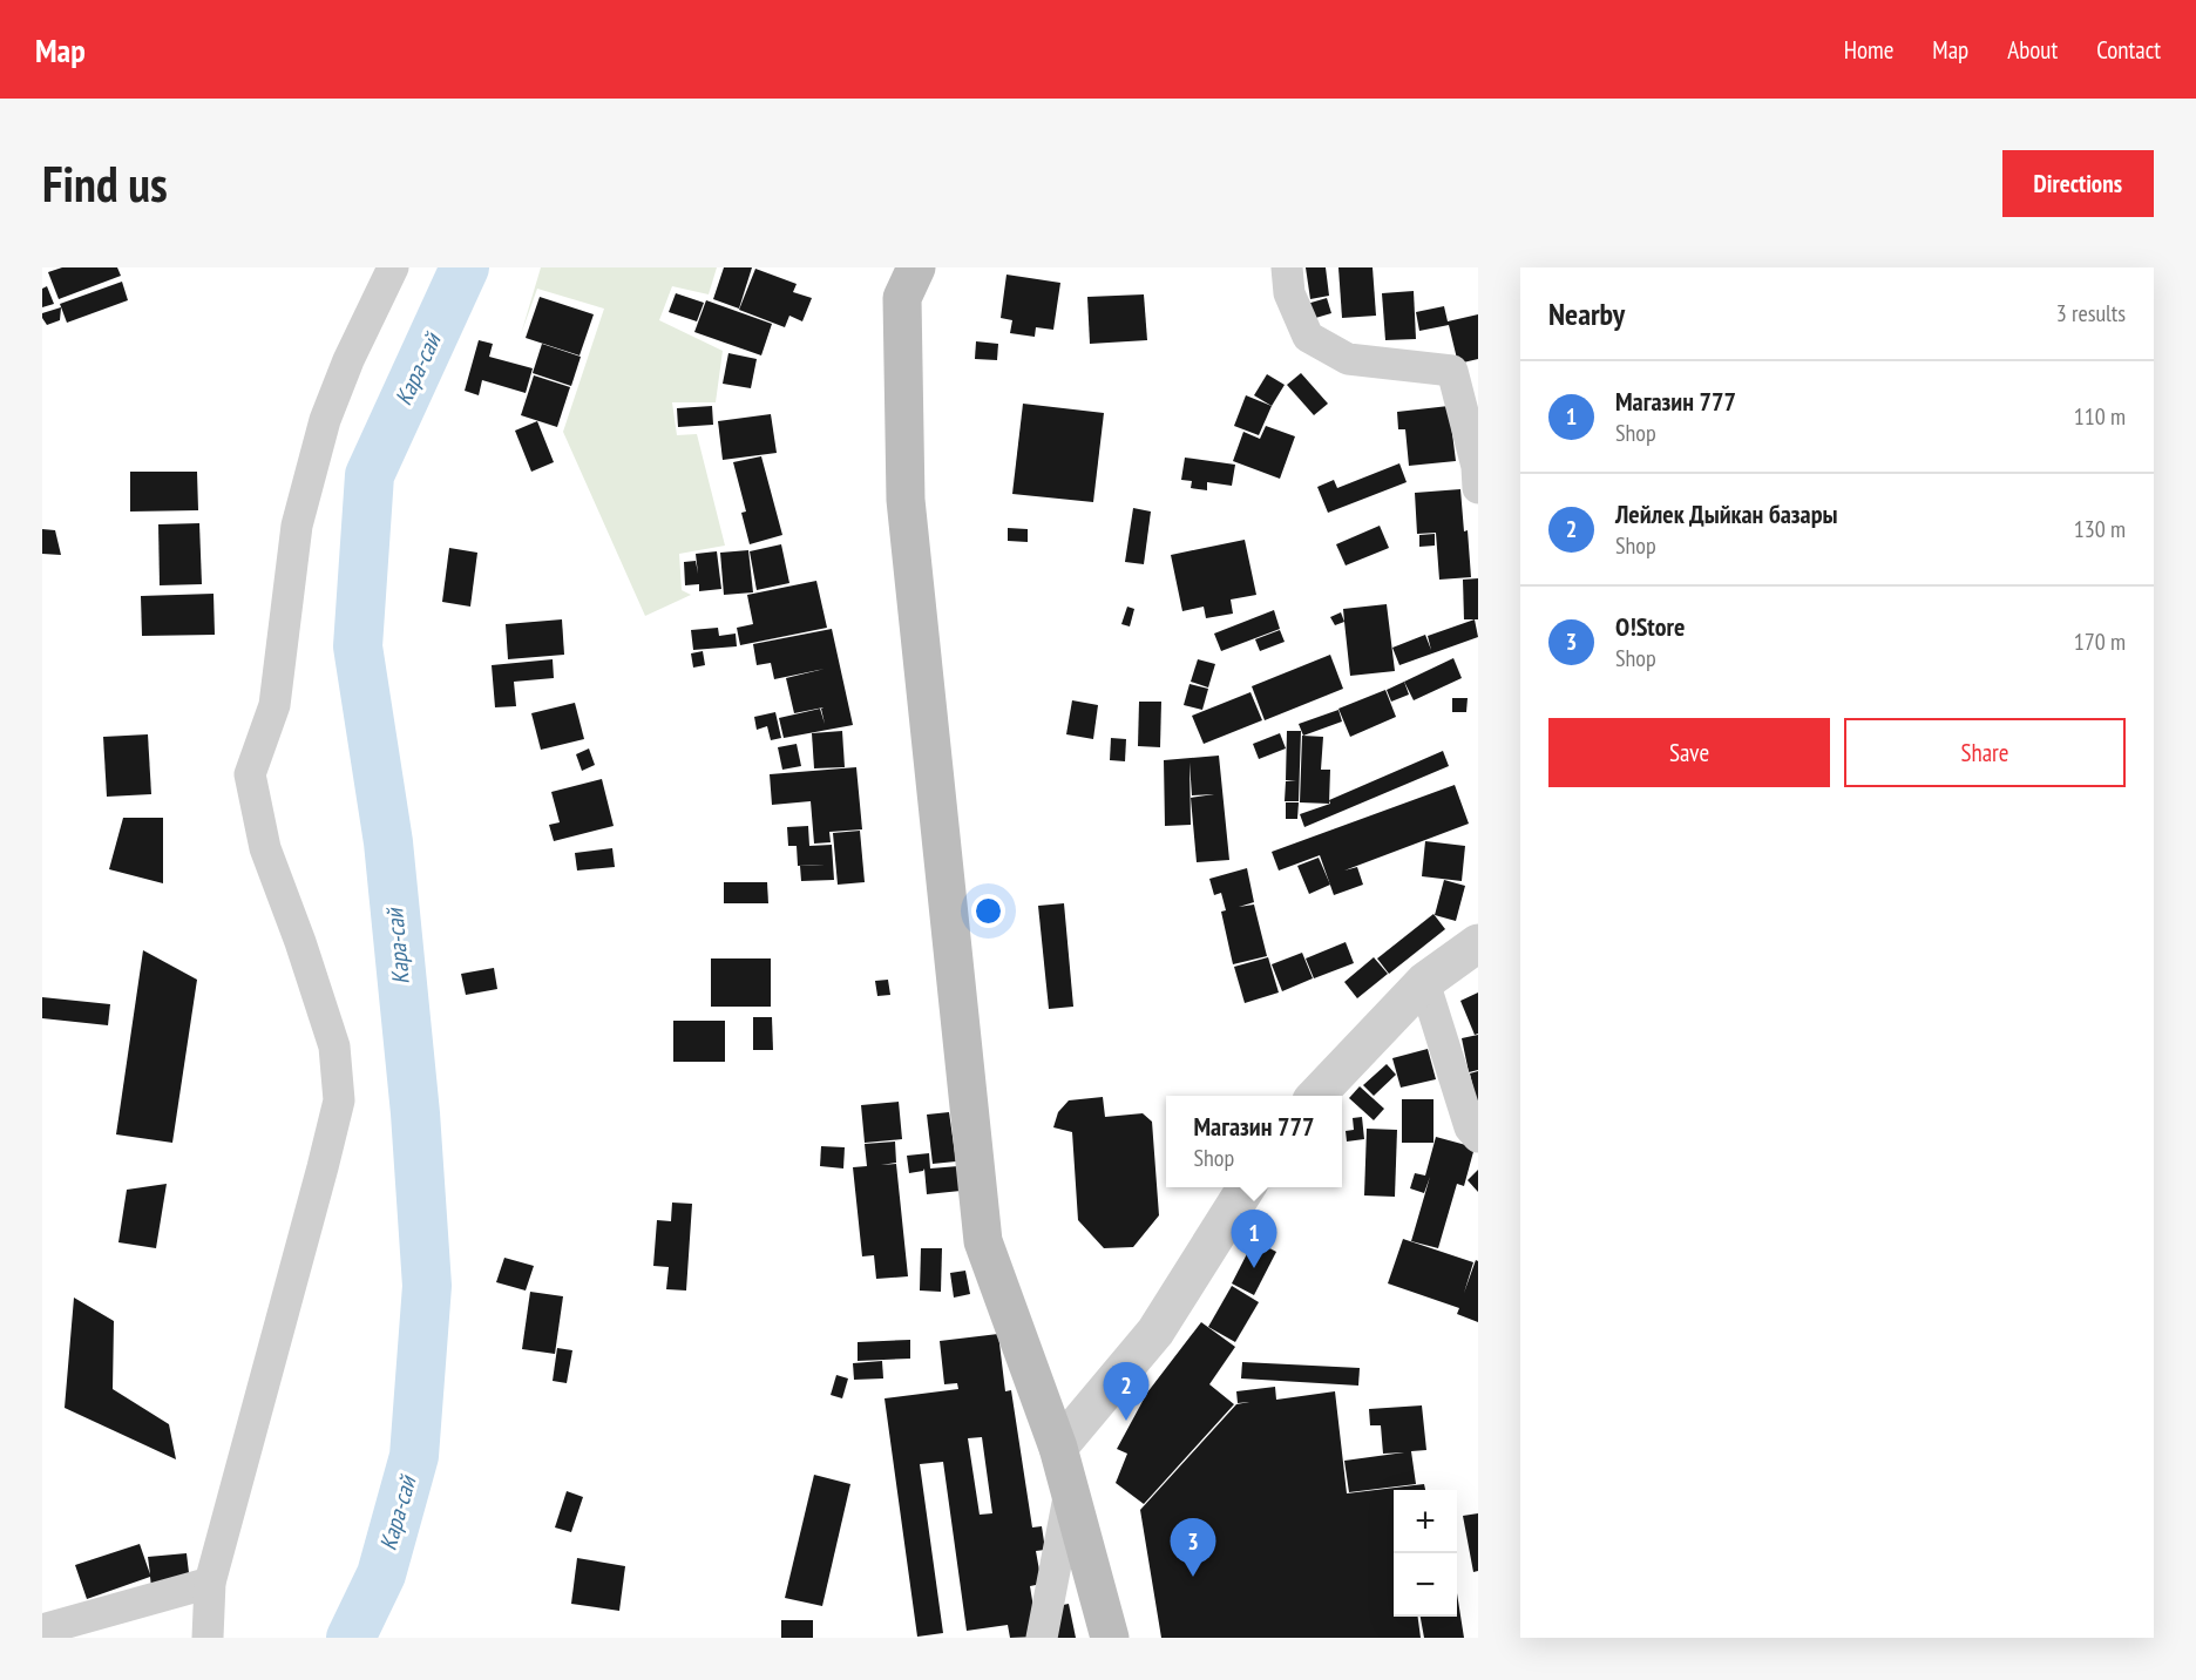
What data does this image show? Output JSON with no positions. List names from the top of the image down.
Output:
{
  "water": ["Кара-сай"],
  "page": {
    "header": "Map",
    "nav": [
      "Home",
      "Map",
      "About",
      "Contact"
    ],
    "buttons": [
      "Directions",
      ["Save", "Share"]
    ],
    "title": "Find us",
    "heading": ["Nearby", "3 results"],
    "list": [
      {
        "mark": "1",
        "name": "Магазин 777",
        "note": "Shop",
        "value": "110 m"
      },
      {
        "mark": "2",
        "name": "Лейлек Дыйкан базары",
        "note": "Shop",
        "value": "130 m"
      },
      {
        "mark": "3",
        "name": "O!Store",
        "note": "Shop",
        "value": "170 m"
      }
    ],
    "popup": ["Магазин 777", "Shop"],
    "pins": ["1", "2", "3"],
    "map_buttons": ["+", "−"]
  }
}
